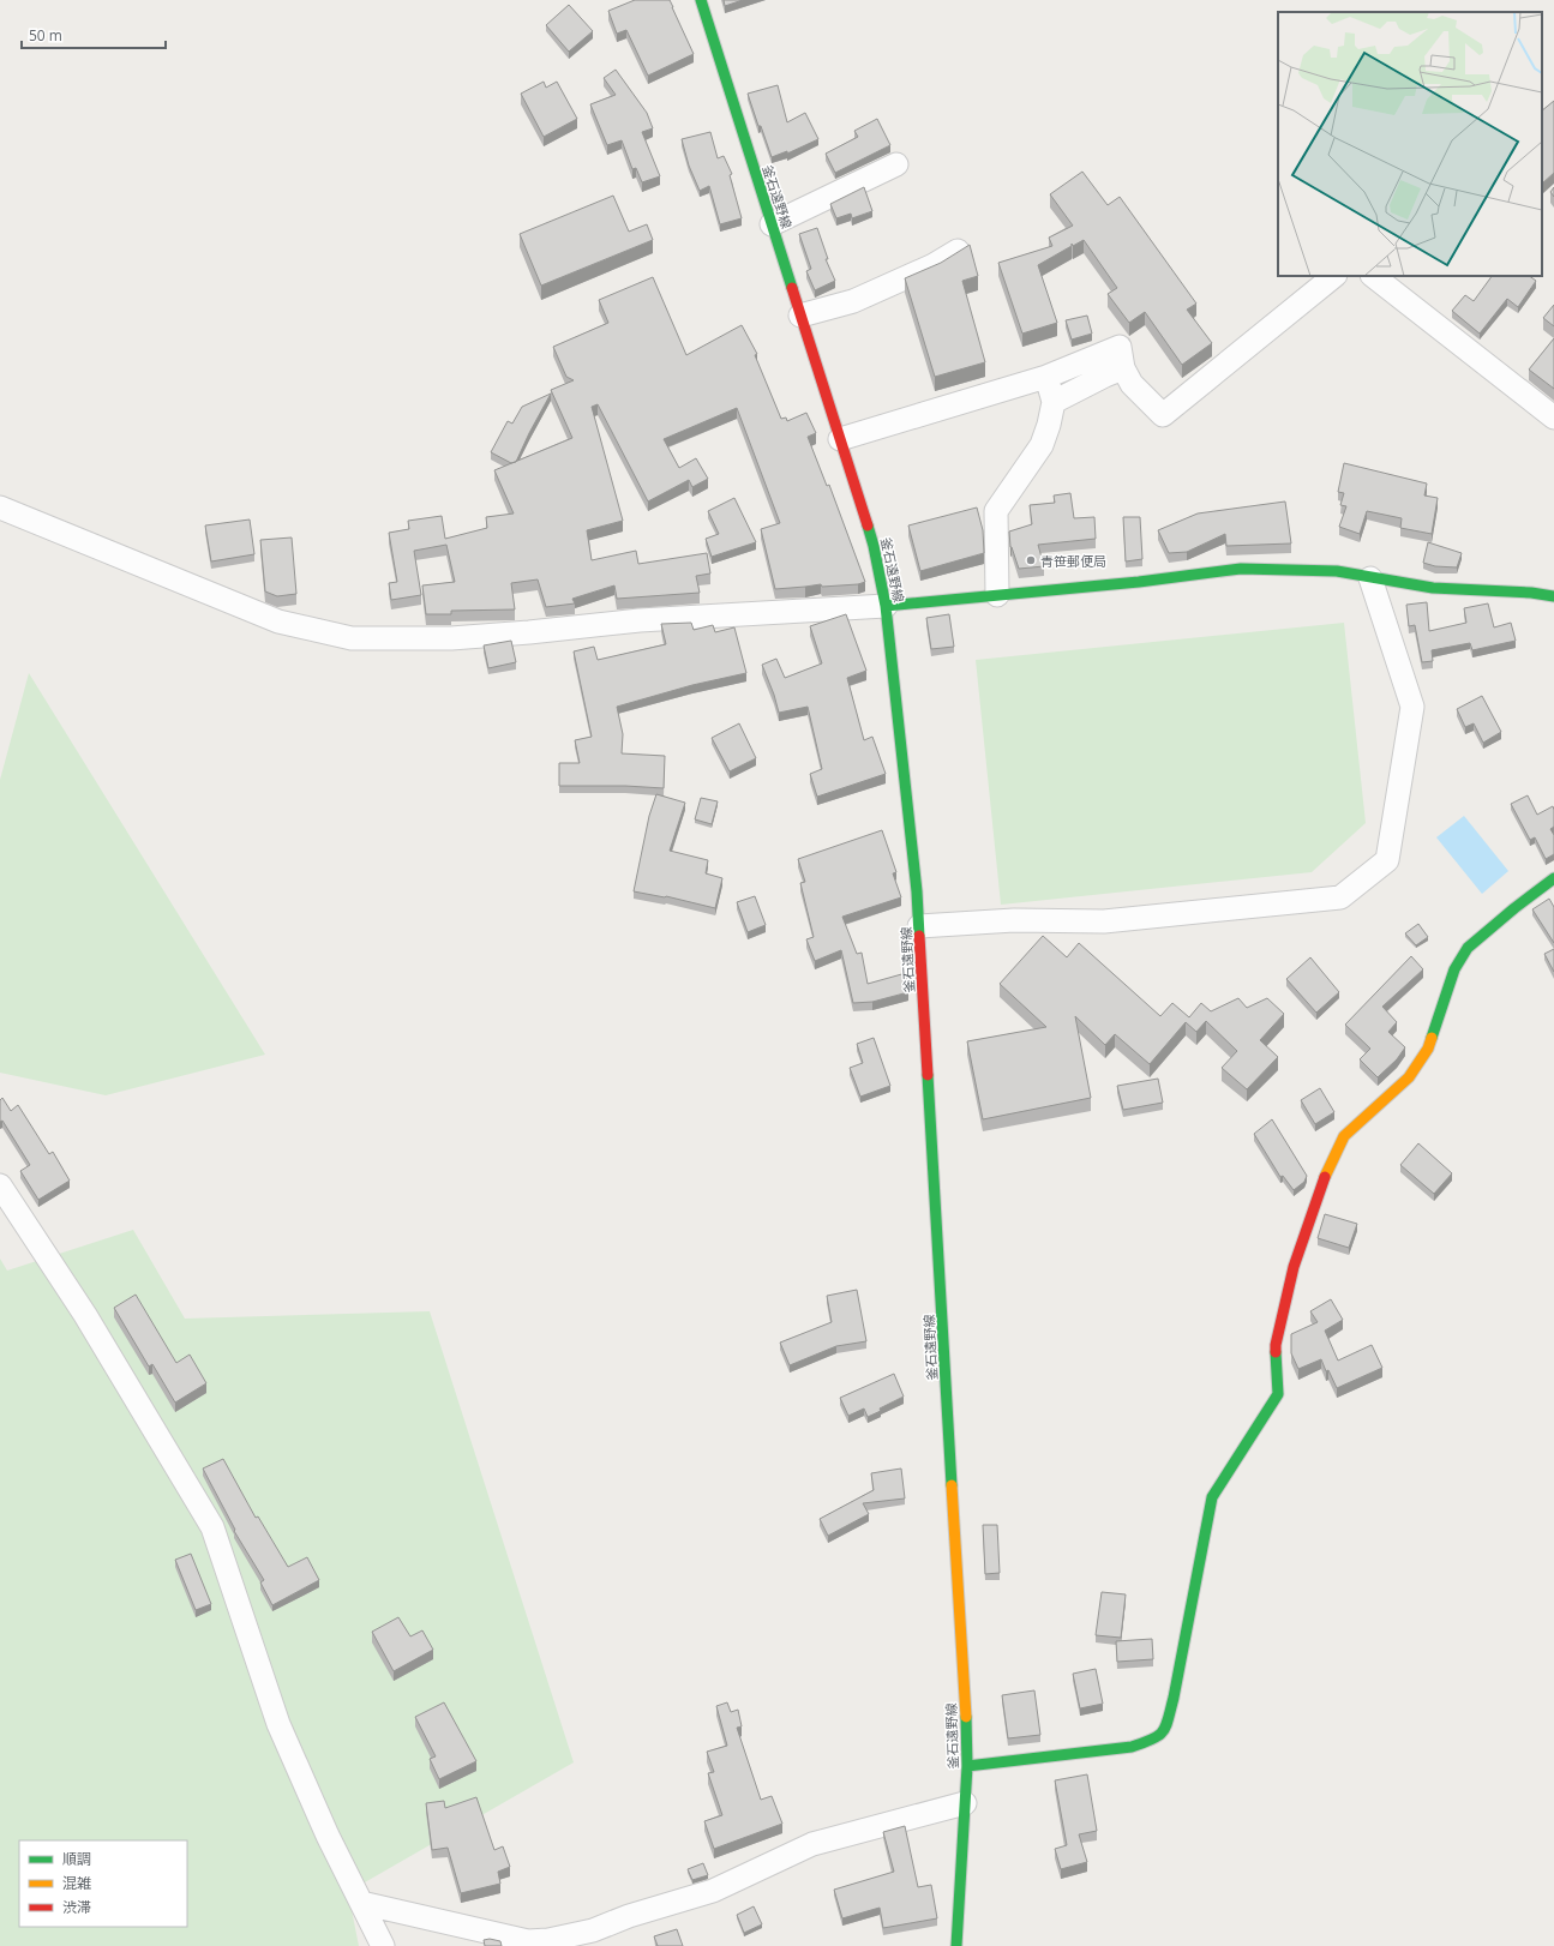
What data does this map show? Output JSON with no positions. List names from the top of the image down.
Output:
{
  "streets": {
    "main road": ["釜石遠野線"]
  },
  "places": ["青笹郵便局"],
  "legend": ["順調", "混雑", "渋滞"],
  "scale_bar": "50 m"
}
